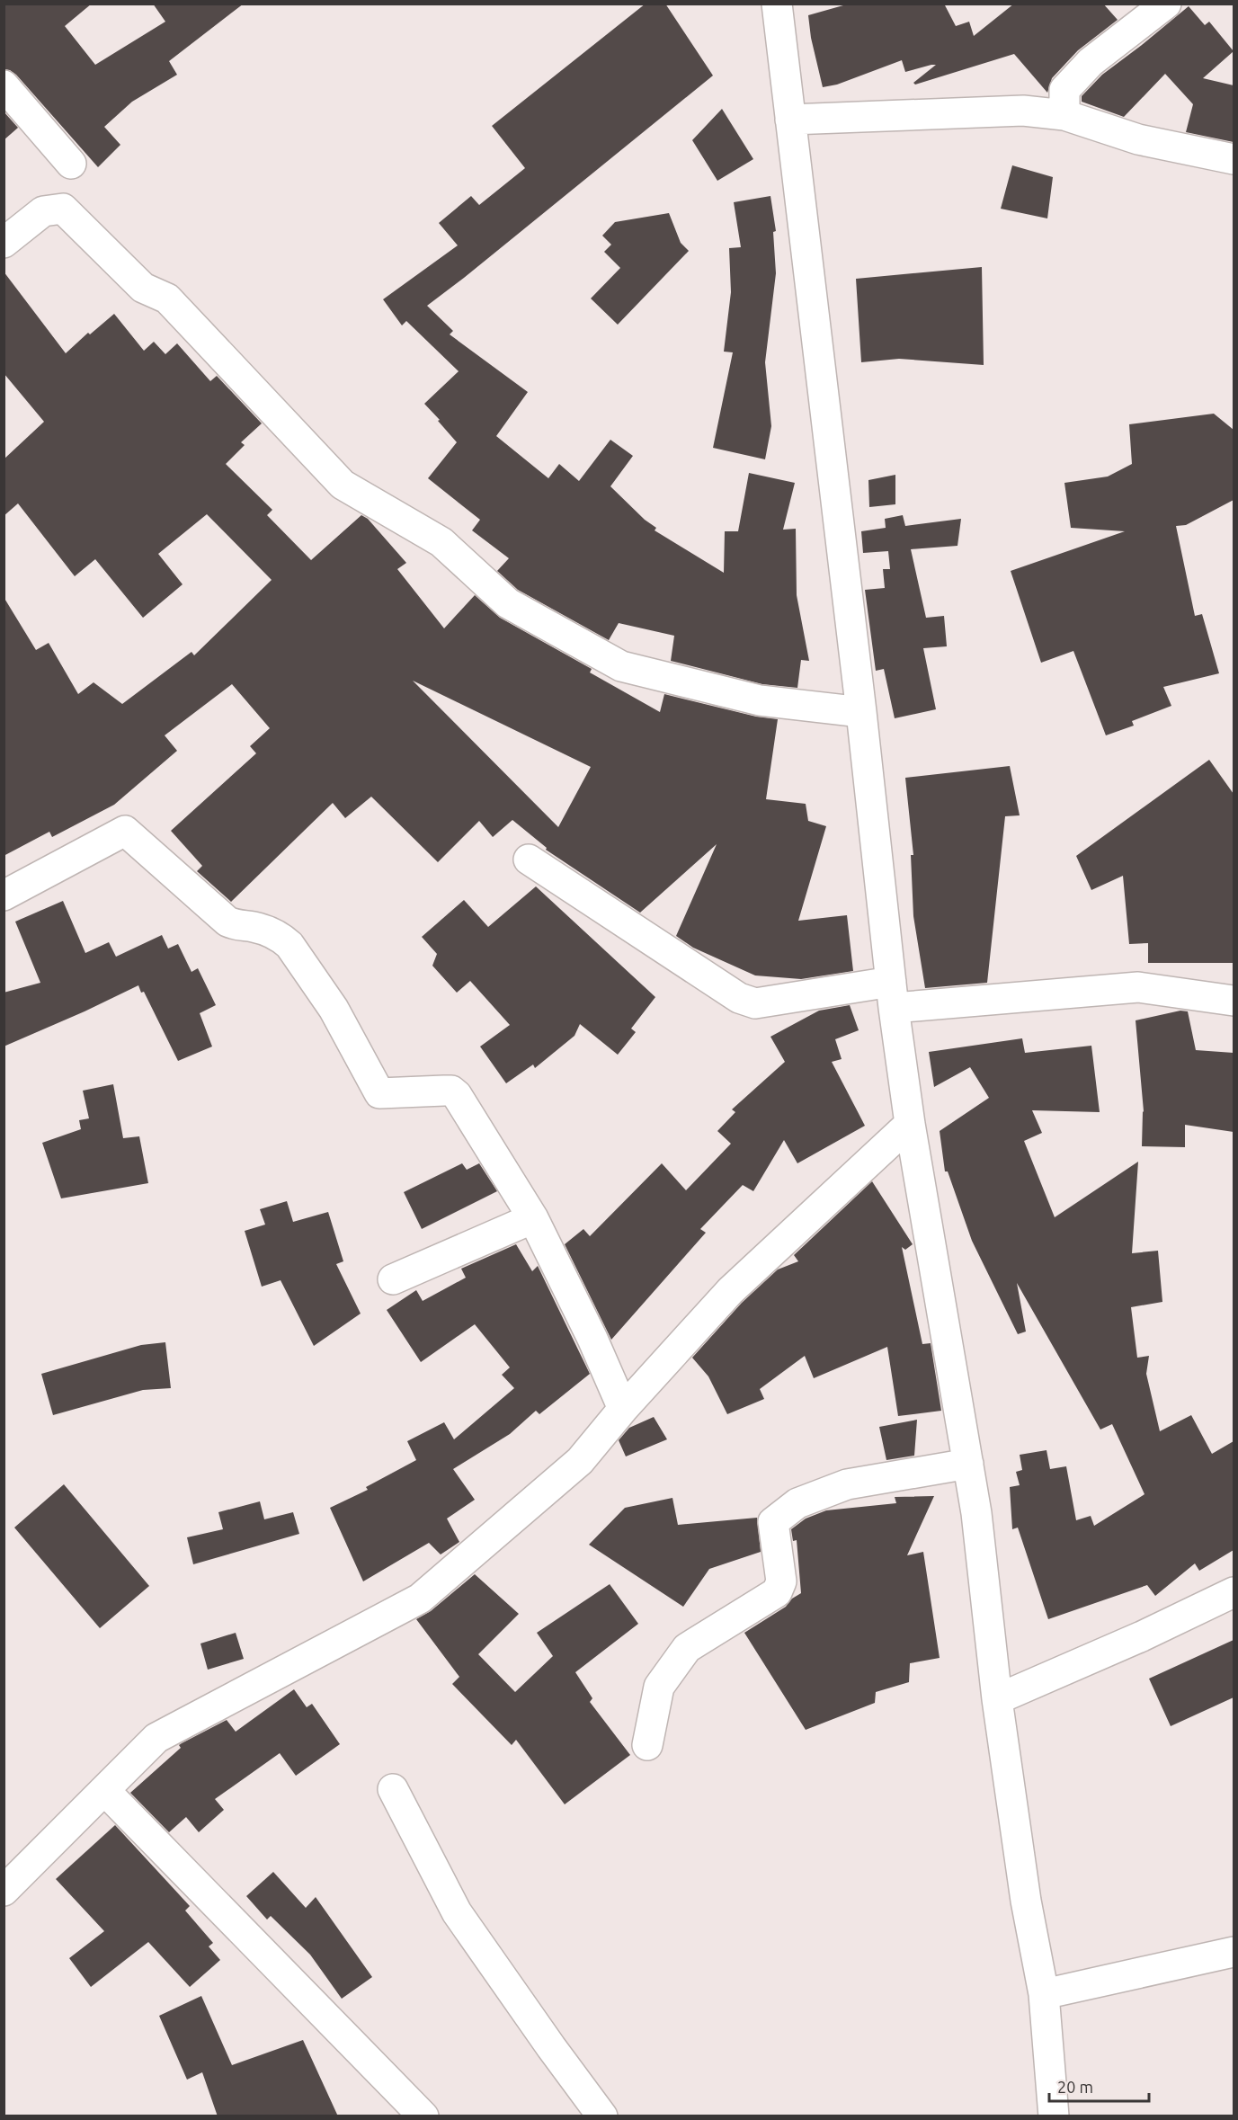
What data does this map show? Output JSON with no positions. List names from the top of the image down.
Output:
{
  "scale_bar": "20 m"
}
